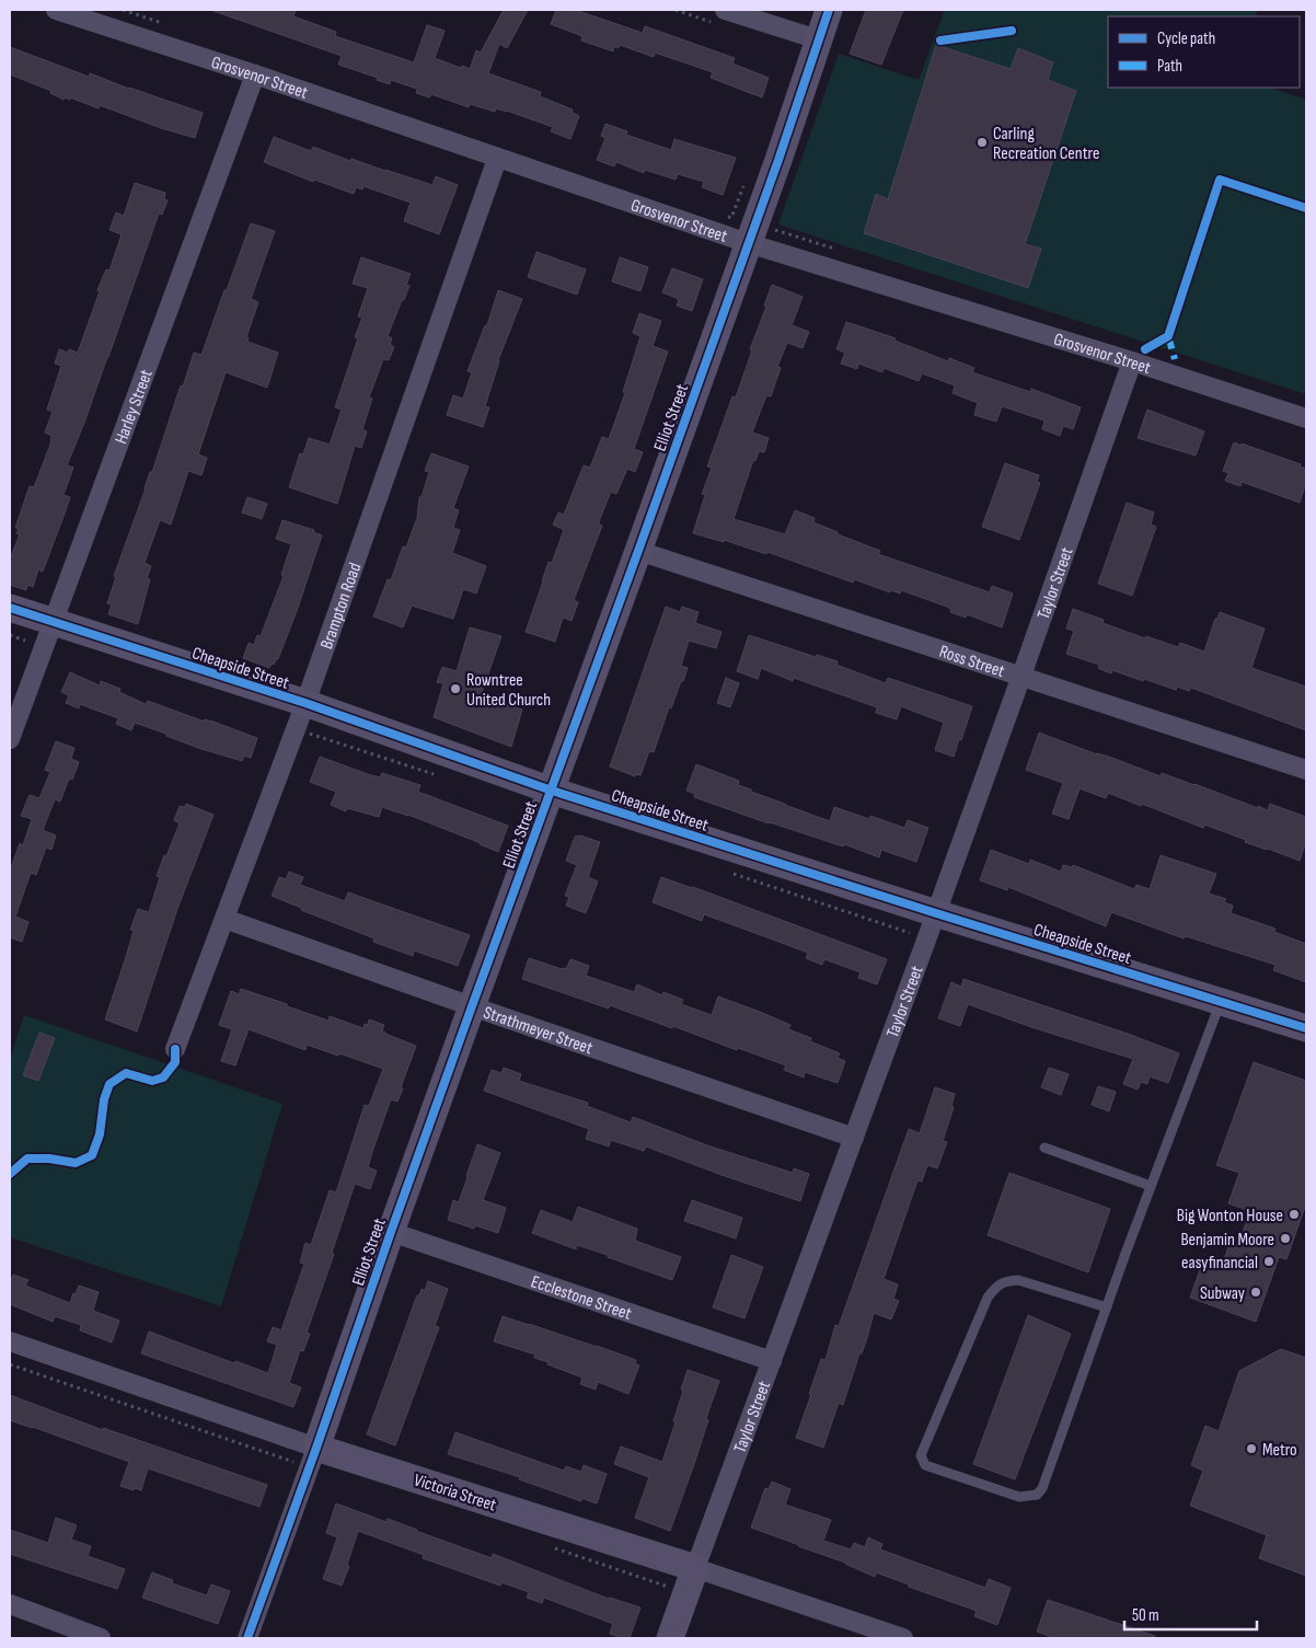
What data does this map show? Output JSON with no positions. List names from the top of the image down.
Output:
{
  "streets": {
    "street": [
      "Grosvenor Street",
      "Harley Street",
      "Elliot Street",
      "Taylor Street",
      "Brampton Road",
      "Ross Street",
      "Cheapside Street",
      "Strathmeyer Street",
      "Ecclestone Street",
      "Victoria Street"
    ]
  },
  "crossings": [
    ["Grosvenor Street", "Harley Street"],
    ["Grosvenor Street", "Elliot Street"],
    ["Grosvenor Street", "Taylor Street"],
    ["Grosvenor Street", "Brampton Road"],
    ["Harley Street", "Cheapside Street"],
    ["Elliot Street", "Ross Street"],
    ["Elliot Street", "Cheapside Street"],
    ["Elliot Street", "Strathmeyer Street"],
    ["Elliot Street", "Ecclestone Street"],
    ["Elliot Street", "Victoria Street"],
    ["Taylor Street", "Ross Street"],
    ["Taylor Street", "Cheapside Street"],
    ["Taylor Street", "Strathmeyer Street"],
    ["Taylor Street", "Ecclestone Street"],
    ["Taylor Street", "Victoria Street"],
    ["Brampton Road", "Cheapside Street"],
    ["Brampton Road", "Strathmeyer Street"]
  ],
  "places": [
    "Carling Recreation Centre",
    "Rowntree United Church",
    "Big Wonton House",
    "Benjamin Moore",
    "easyfinancial",
    "Subway",
    "Metro"
  ],
  "legend": ["Cycle path", "Path"],
  "scale_bar": "50 m"
}
